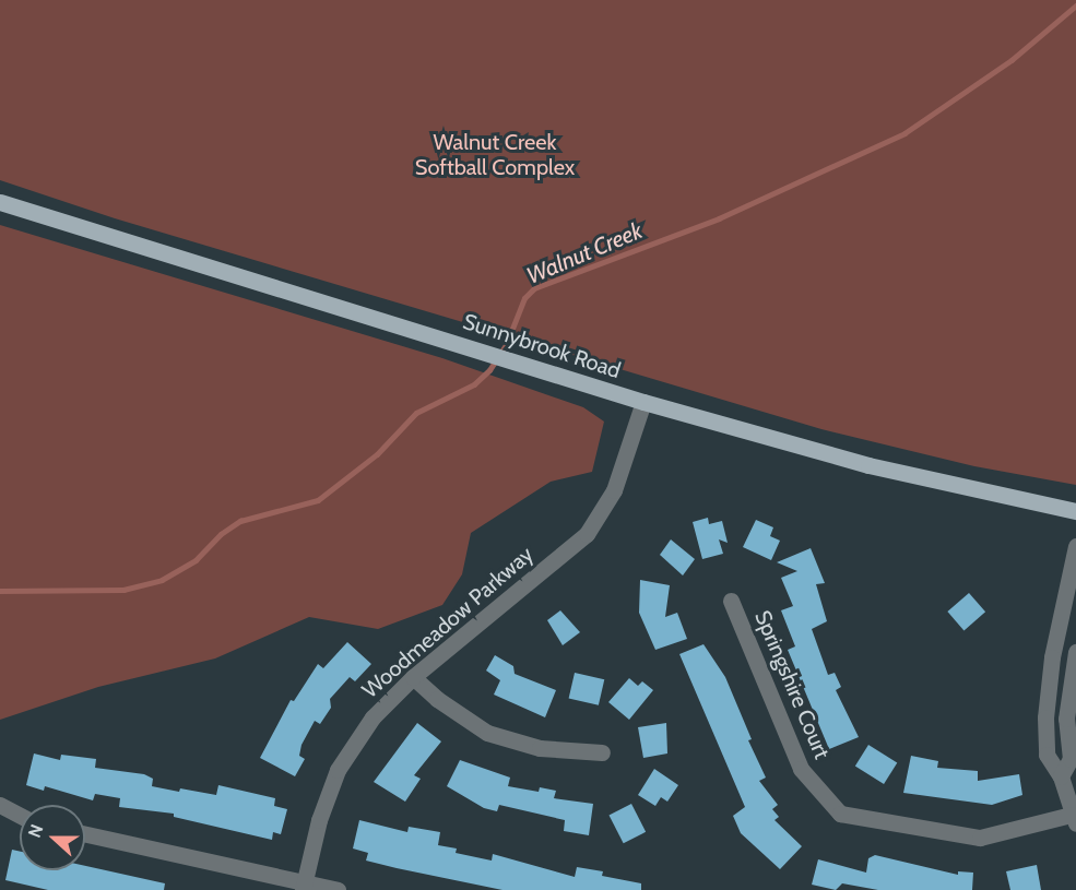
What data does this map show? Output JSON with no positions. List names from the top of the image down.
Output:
{
  "streets": {
    "main road": ["Sunnybrook Road"],
    "street": ["Woodmeadow Parkway", "Springshire Court"]
  },
  "crossings": [
    ["Sunnybrook Road", "Woodmeadow Parkway"]
  ],
  "water": ["Walnut Creek"],
  "parks": ["Walnut Creek Softball Complex"],
  "north": "left"
}
